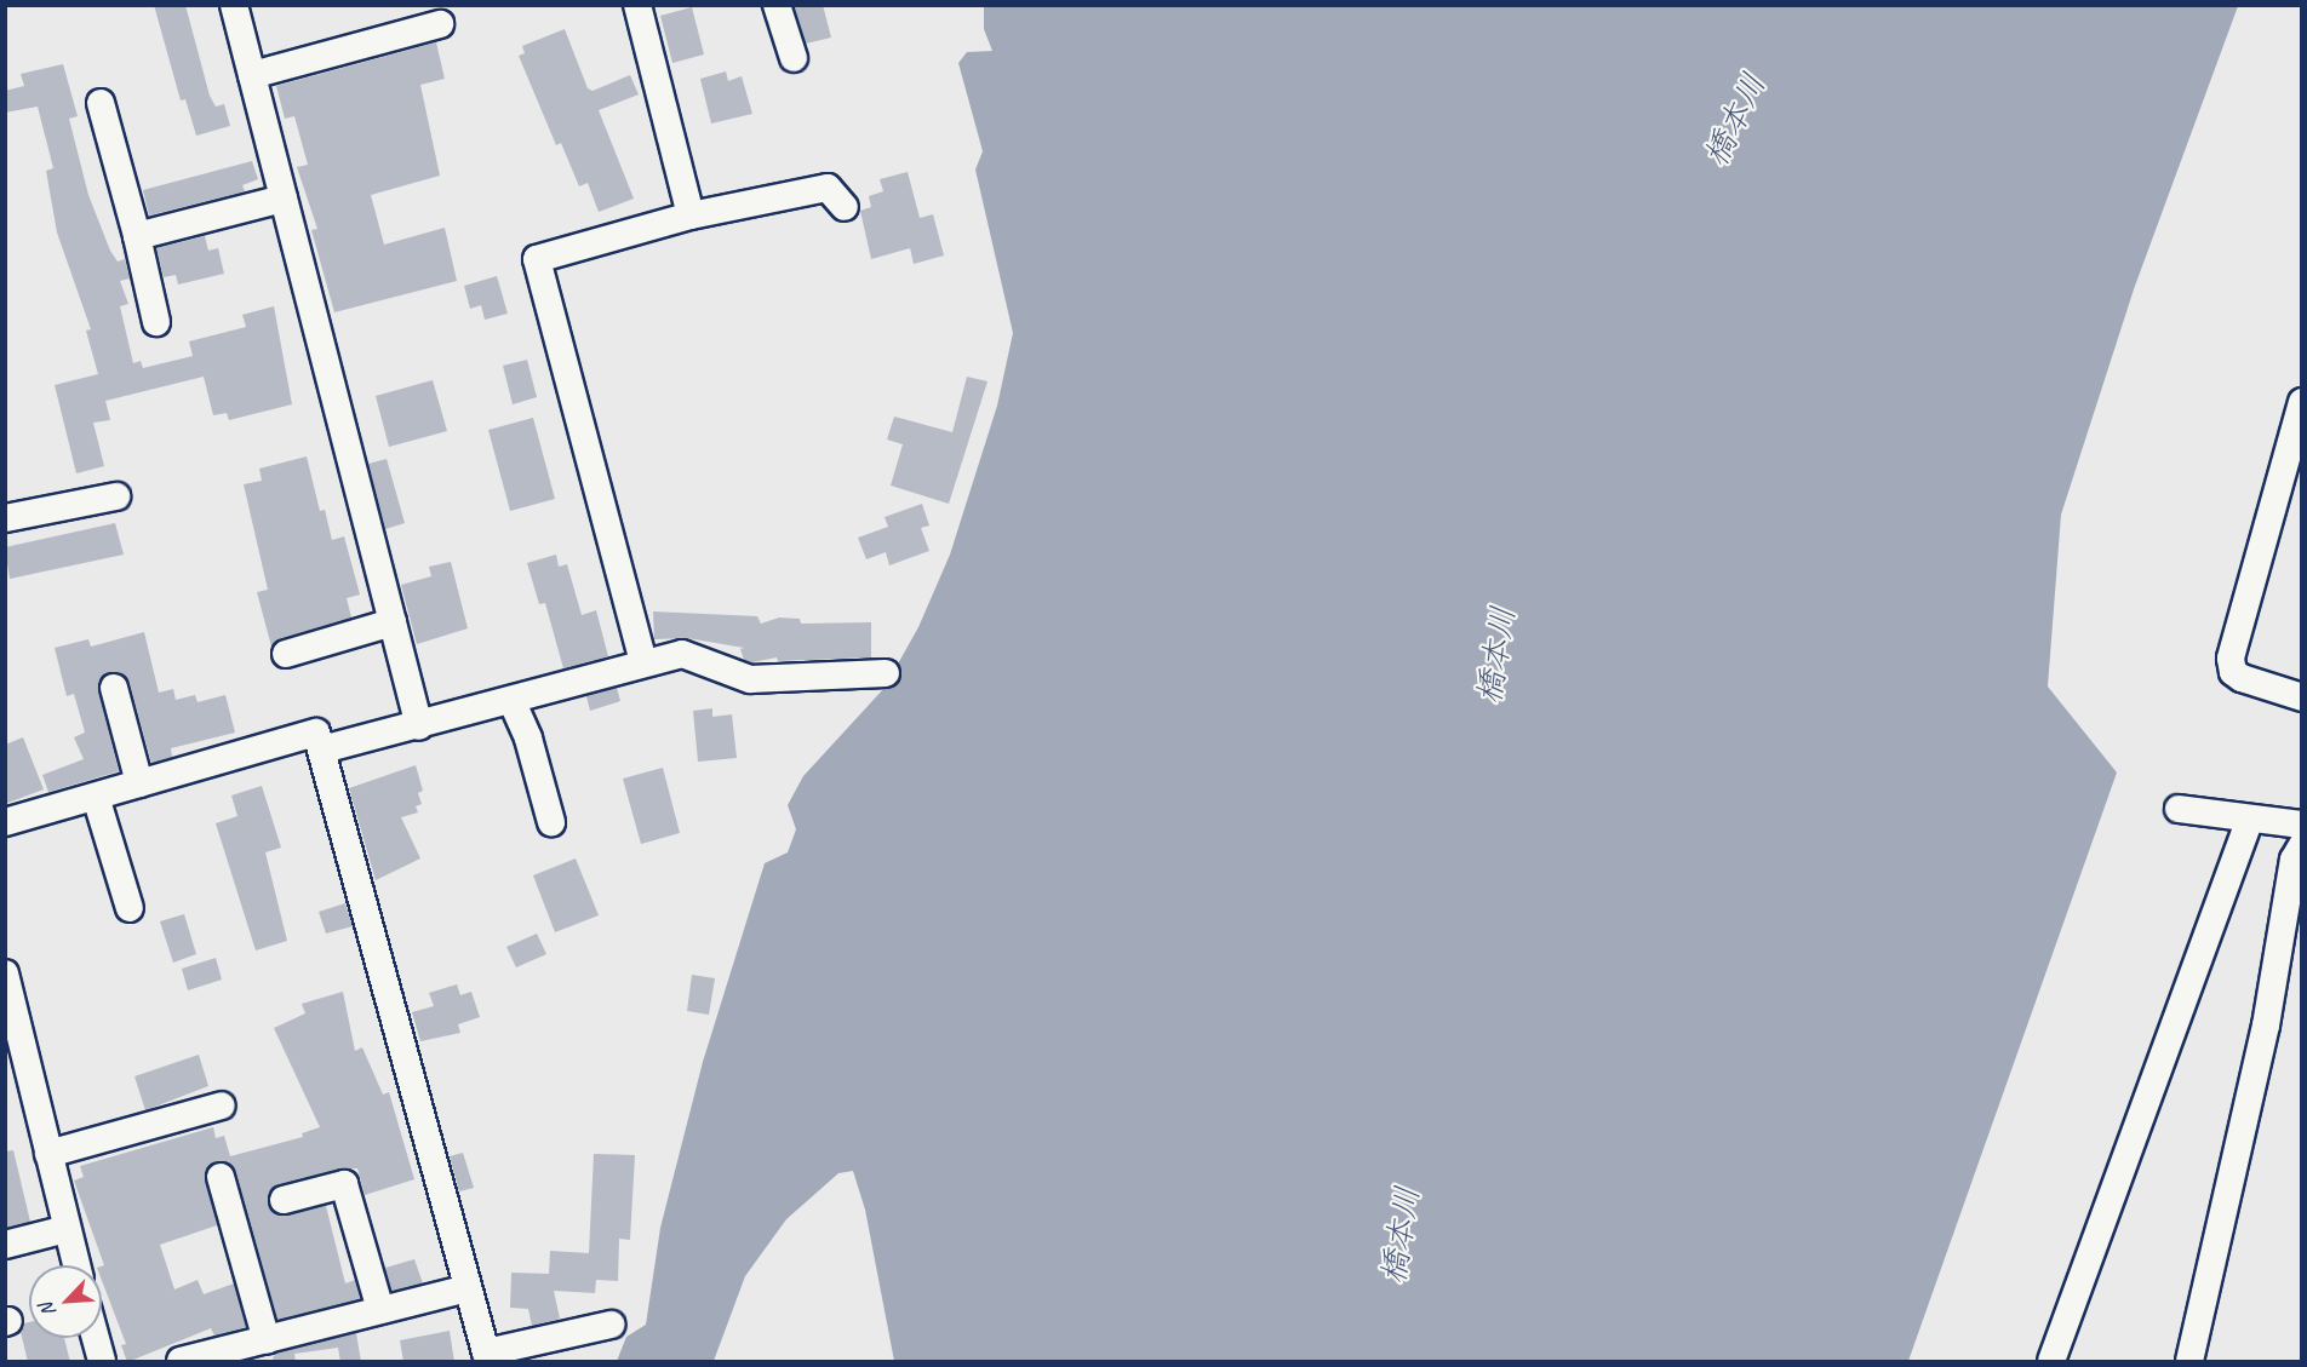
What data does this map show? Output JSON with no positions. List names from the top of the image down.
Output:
{
  "water": ["橋本川"],
  "north": "bottom left"
}
